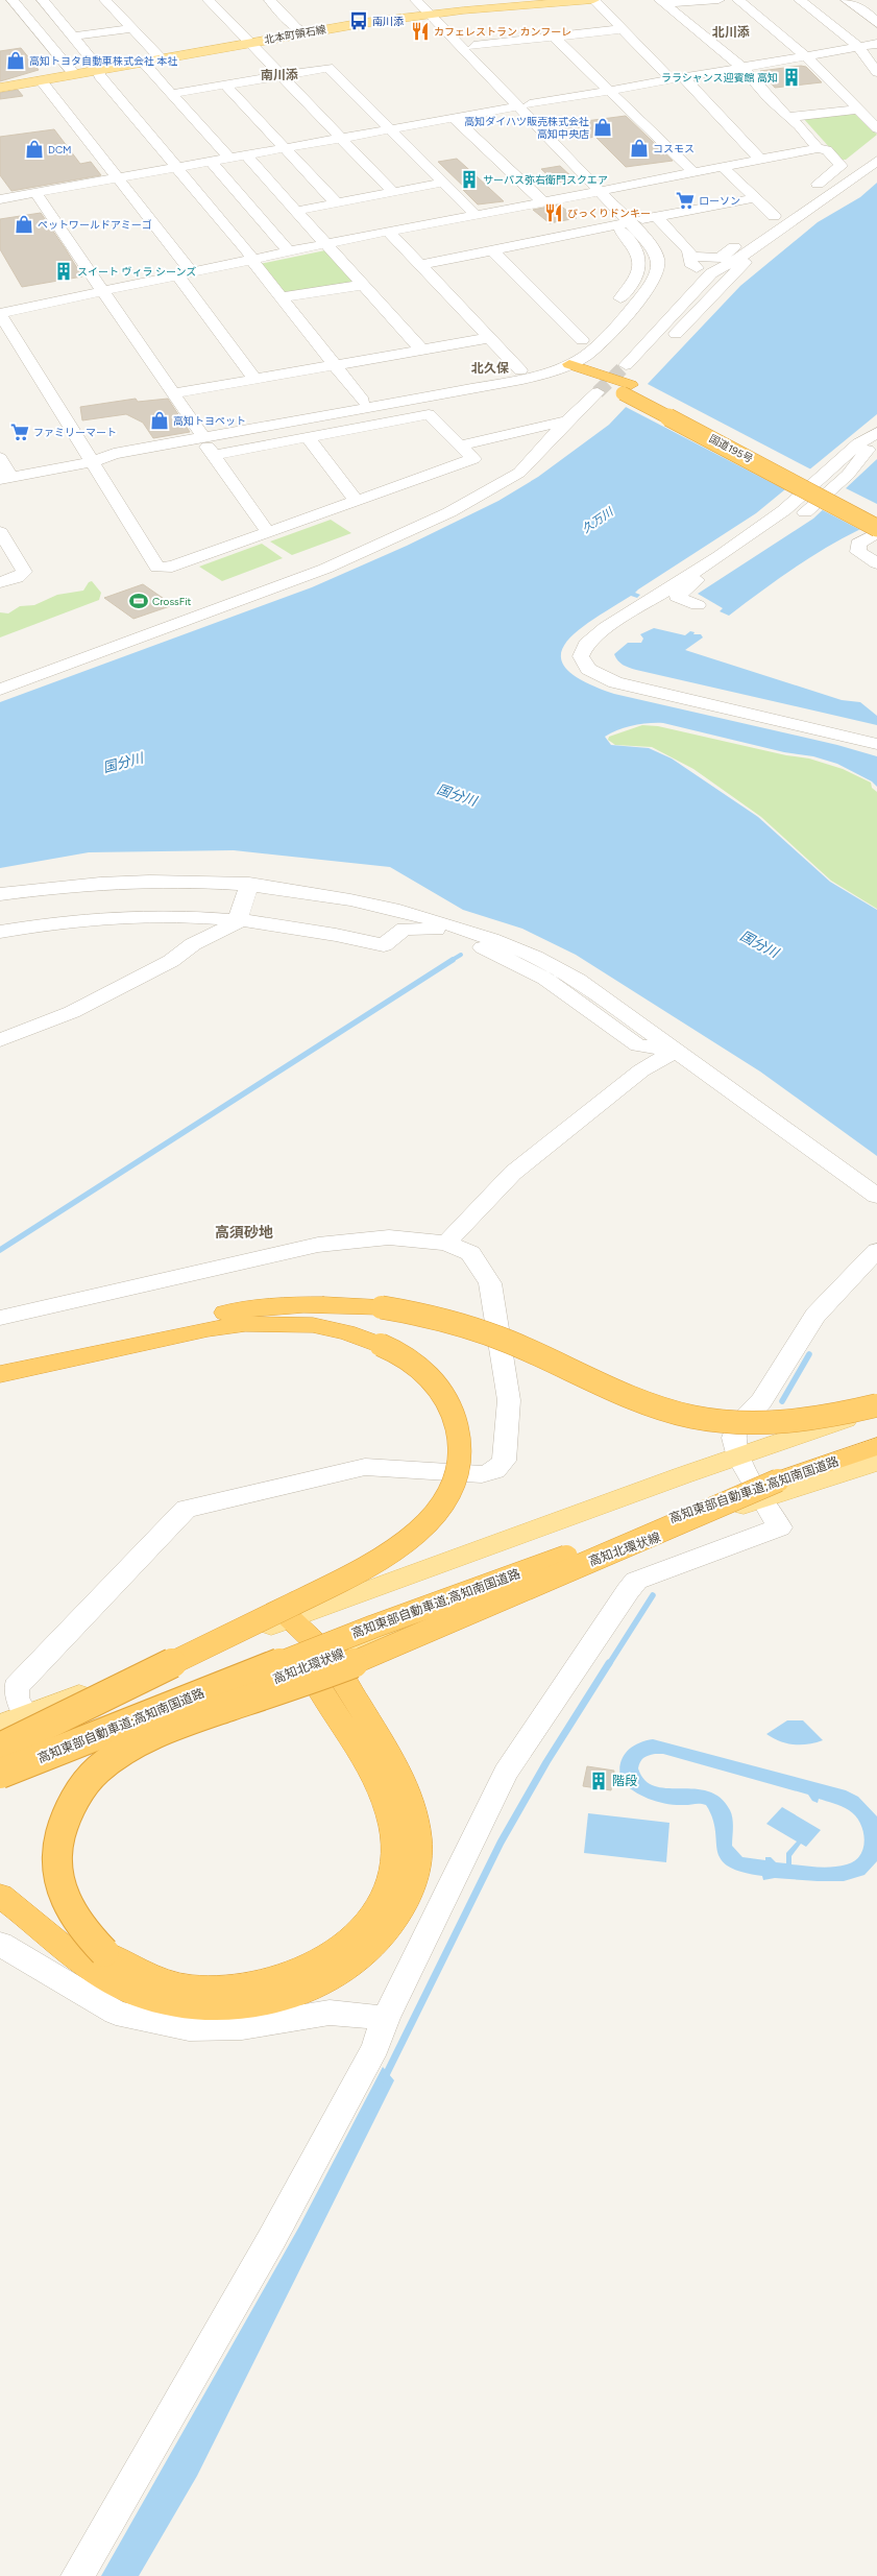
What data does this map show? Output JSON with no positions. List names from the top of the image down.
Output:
{
  "streets": {
    "highway": ["国道195号", "高知東部自動車道;高知南国道路"],
    "main road": ["北本町領石線", "高知北環状線"]
  },
  "crossings": [
    ["高知東部自動車道;高知南国道路", "高知北環状線"]
  ],
  "districts": [
    "北川添",
    "南川添",
    "北久保",
    "高須砂地"
  ],
  "water": ["久万川", "国分川"],
  "places": {
    "bus stop": ["南川添"],
    "restaurant": ["カフェレストラン カンフーレ", "びっくりドンキー"],
    "shop": [
      "高知トヨタ自動車株式会社 本社",
      "高知ダイハツ販売株式会社 高知中央店",
      "コスモス",
      "DCM",
      "ペットワールドアミーゴ",
      "高知トヨペット"
    ],
    "building": [
      "ララシャンス迎賓館 高知",
      "サーパス弥右衛門スクエア",
      "スイート ヴィラ シーンズ",
      "階段"
    ],
    "supermarket": ["ローソン", "ファミリーマート"],
    "sports": ["CrossFit"]
  }
}
